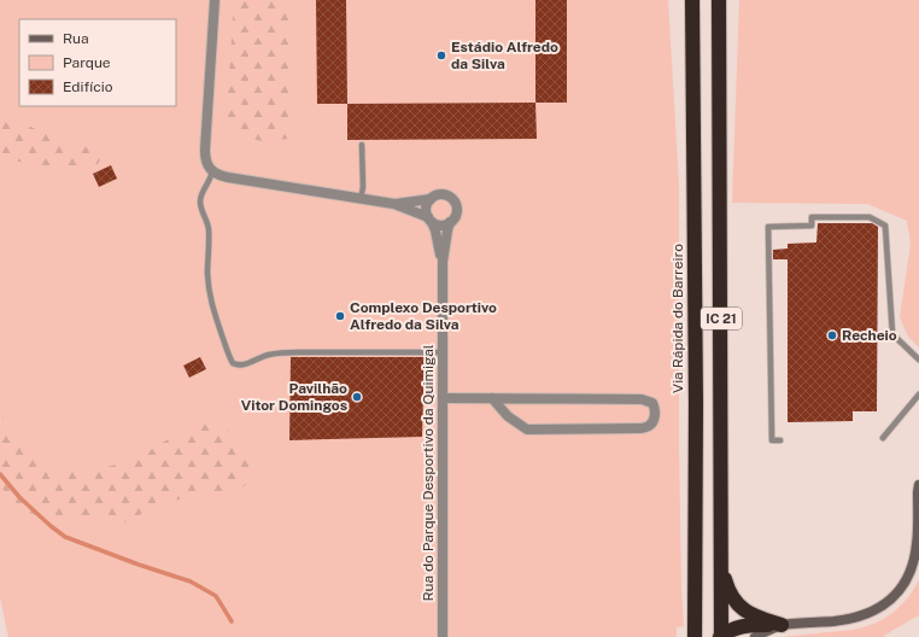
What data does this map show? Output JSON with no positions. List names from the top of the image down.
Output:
{
  "streets": {
    "highway": ["Via Rápida do Barreiro", "IC 21"],
    "street": ["Rua do Parque Desportivo da Quimigal"]
  },
  "places": [
    "Estádio Alfredo da Silva",
    "Complexo Desportivo Alfredo da Silva",
    "Recheio",
    "Pavilhão Vitor Domingos"
  ],
  "legend": ["Rua", "Parque", "Edifício"]
}
